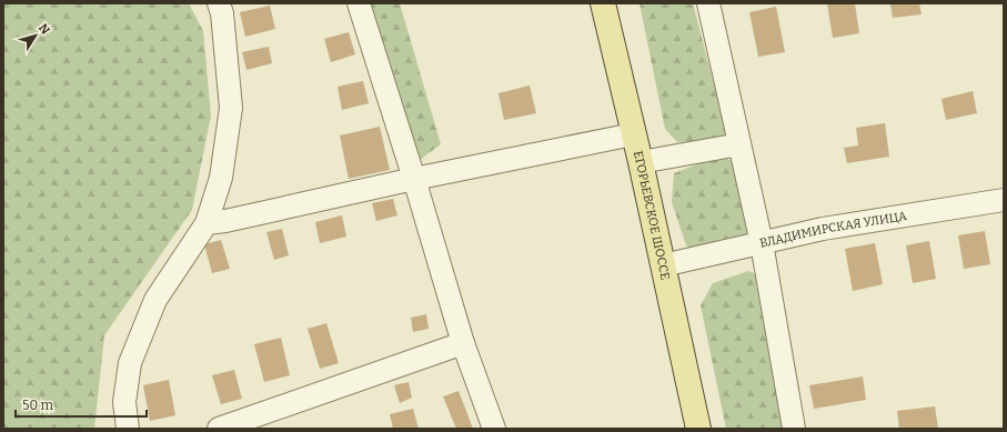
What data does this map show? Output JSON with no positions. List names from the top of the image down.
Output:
{
  "streets": {
    "main road": ["ЕГОРЬЕВСКОЕ ШОССЕ"],
    "street": ["ВЛАДИМИРСКАЯ УЛИЦА"]
  },
  "crossings": [
    ["ЕГОРЬЕВСКОЕ ШОССЕ", "ВЛАДИМИРСКАЯ УЛИЦА"]
  ],
  "scale_bar": "50 m",
  "north": "top right"
}
